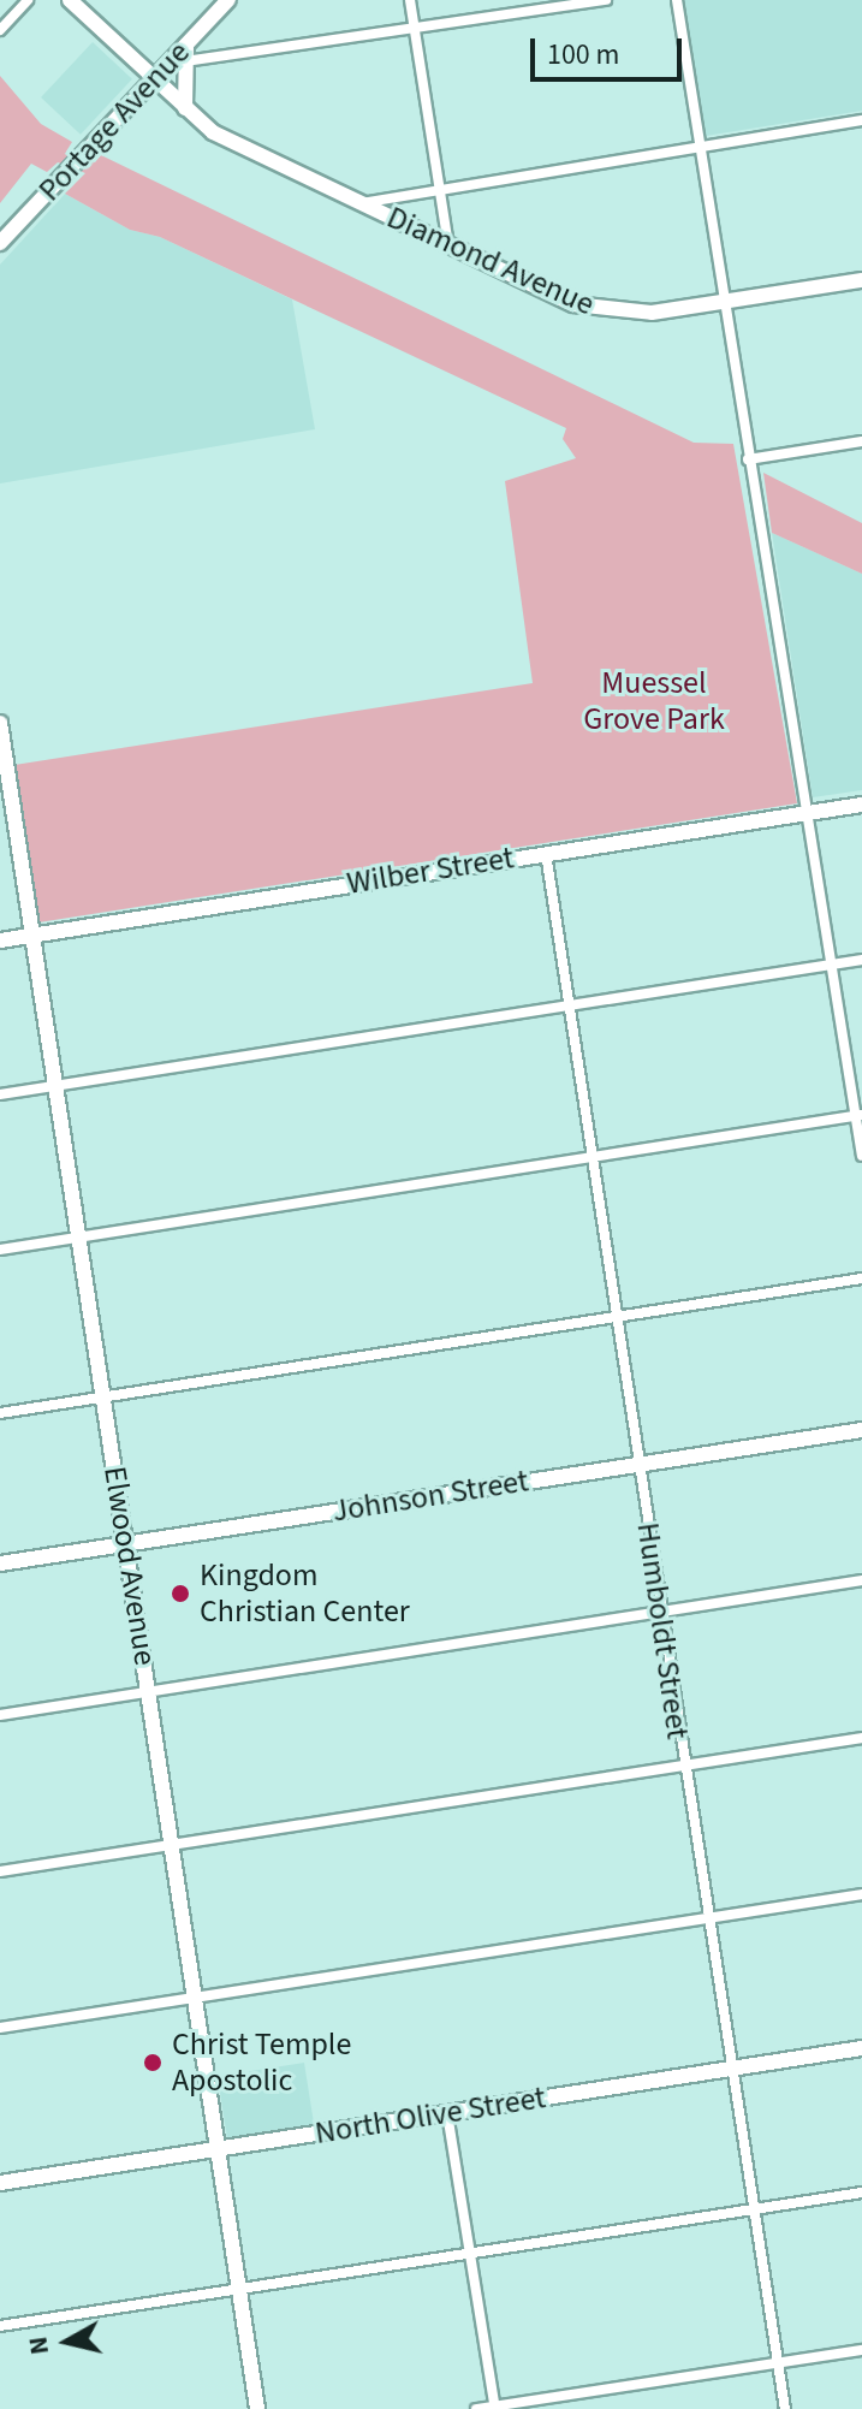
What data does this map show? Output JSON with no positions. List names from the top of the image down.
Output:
{
  "streets": {
    "street": [
      "Portage Avenue",
      "Diamond Avenue",
      "Wilber Street",
      "Johnson Street",
      "Elwood Avenue",
      "Humboldt Street",
      "North Olive Street"
    ]
  },
  "crossings": [
    ["Portage Avenue", "Diamond Avenue"],
    ["Wilber Street", "Elwood Avenue"],
    ["Wilber Street", "Humboldt Street"],
    ["Johnson Street", "Elwood Avenue"],
    ["Johnson Street", "Humboldt Street"],
    ["Elwood Avenue", "North Olive Street"],
    ["Humboldt Street", "North Olive Street"]
  ],
  "parks": ["Muessel Grove Park"],
  "places": ["Kingdom Christian Center", "Christ Temple Apostolic"],
  "scale_bar": "100 m",
  "north": "left"
}
